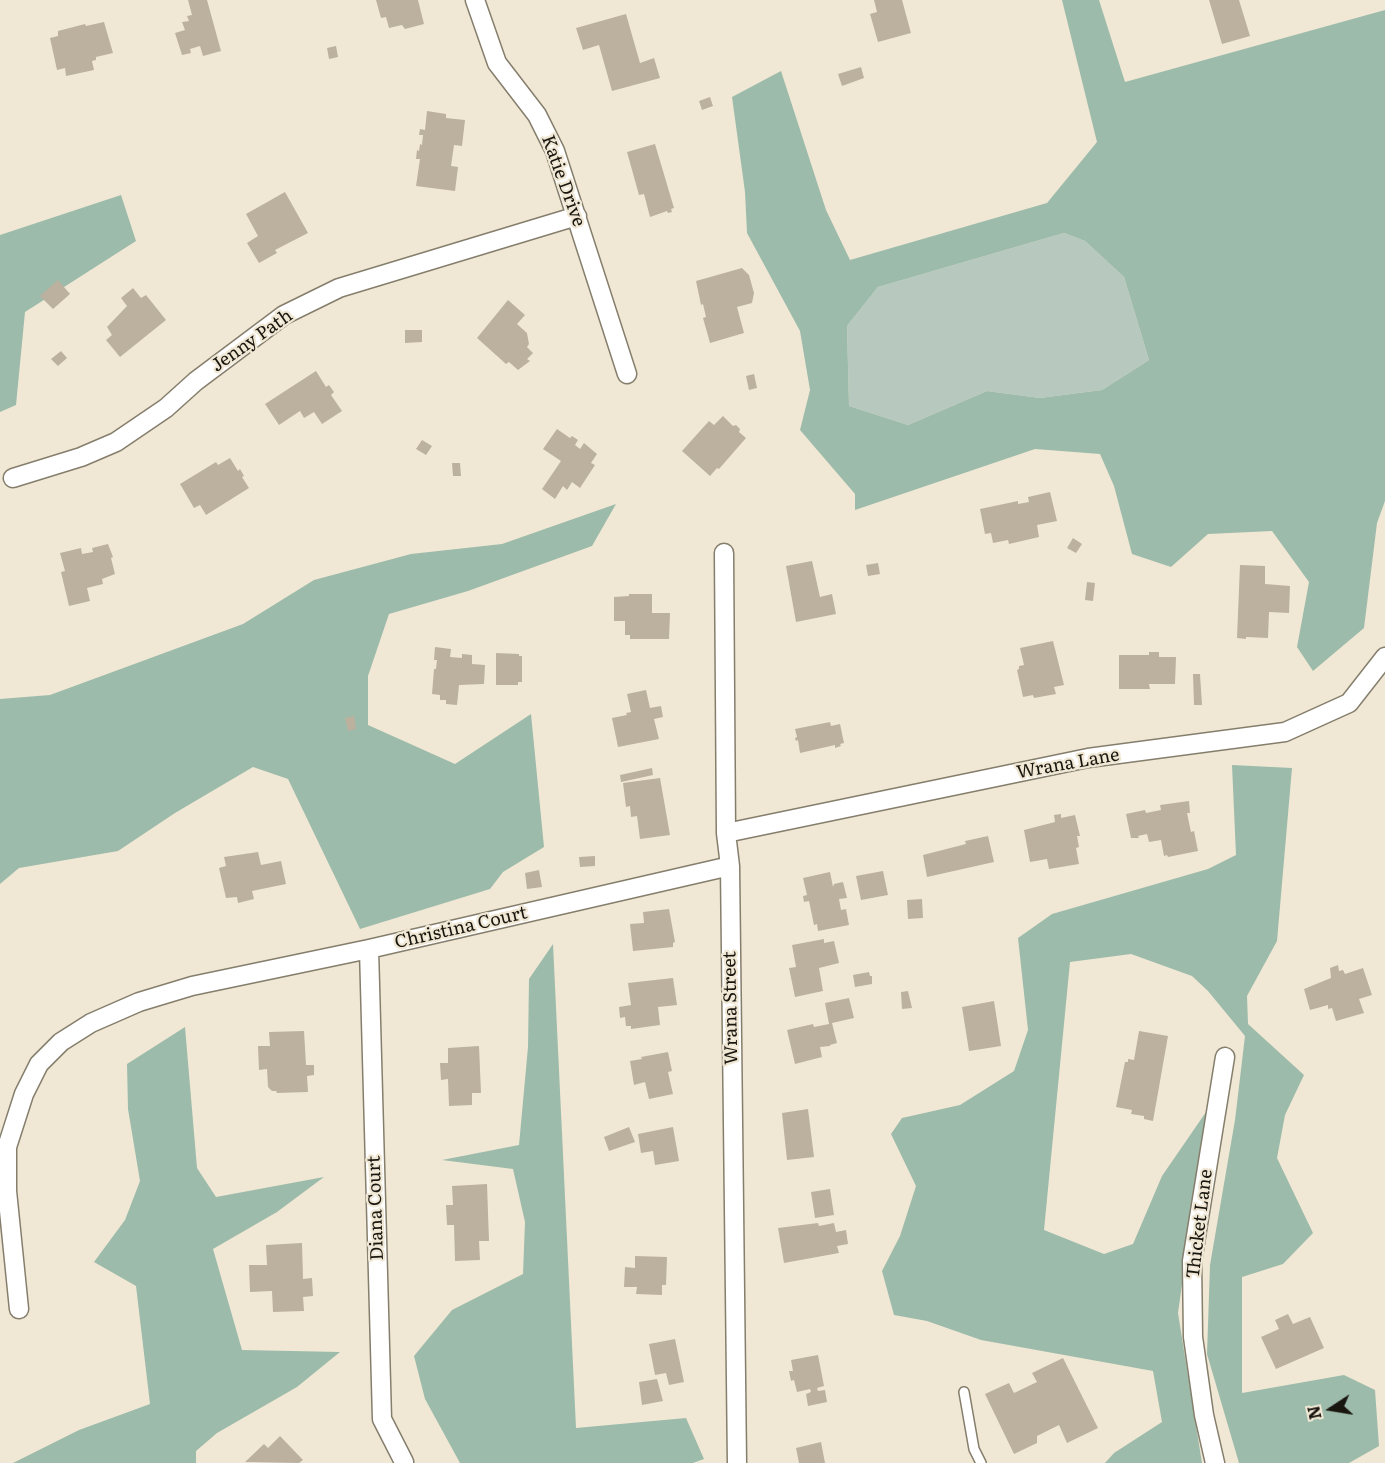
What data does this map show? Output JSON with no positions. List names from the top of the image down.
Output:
{
  "streets": {
    "street": [
      "Katie Drive",
      "Jenny Path",
      "Wrana Lane",
      "Christina Court",
      "Wrana Street",
      "Diana Court",
      "Thicket Lane"
    ]
  },
  "crossings": [
    ["Katie Drive", "Jenny Path"],
    ["Wrana Lane", "Wrana Street"],
    ["Christina Court", "Wrana Street"],
    ["Christina Court", "Diana Court"]
  ],
  "north": "left"
}
